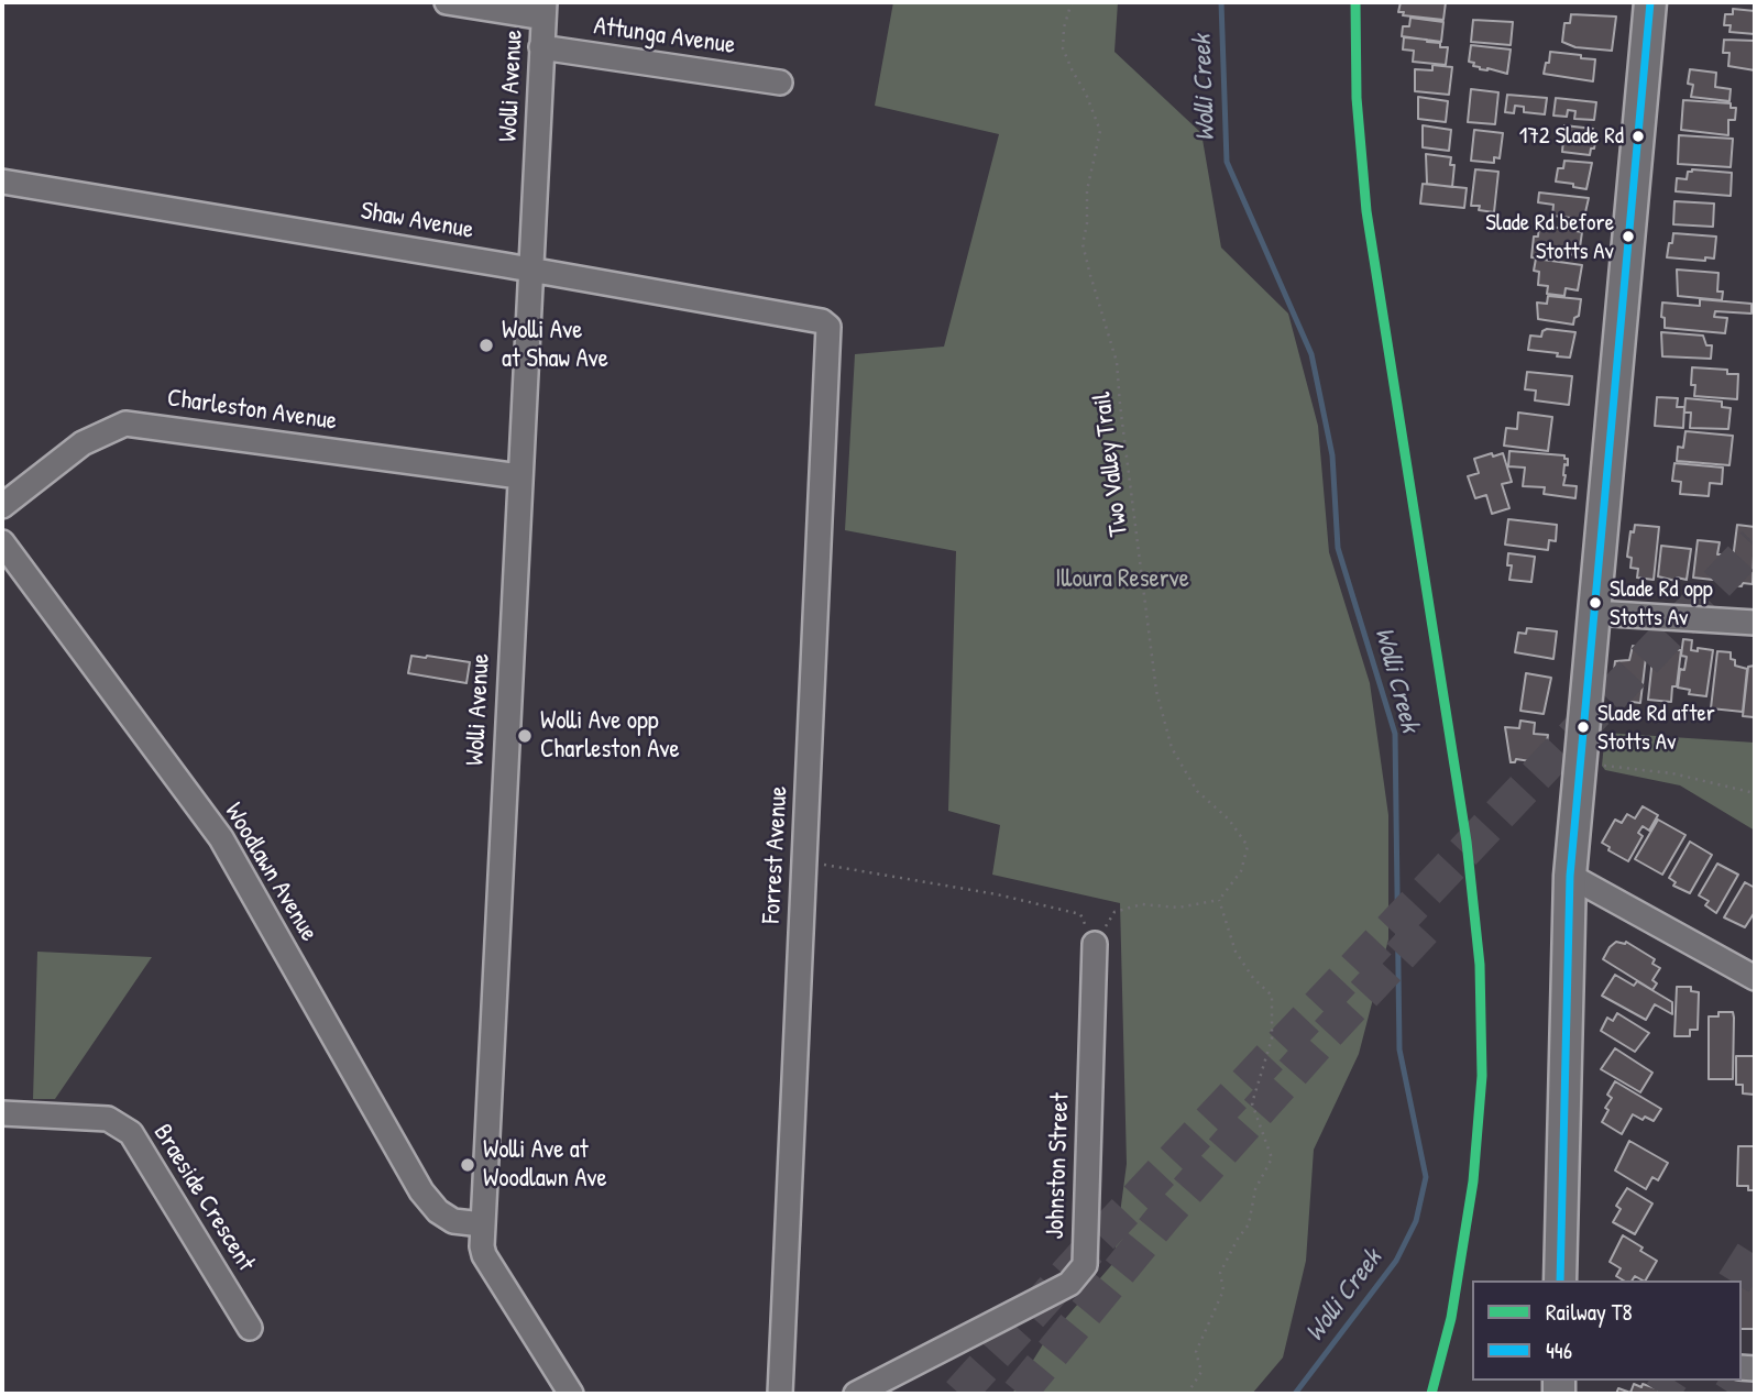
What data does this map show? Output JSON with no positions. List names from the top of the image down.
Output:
{
  "streets": {
    "street": [
      "Attunga Avenue",
      "Wolli Avenue",
      "Shaw Avenue",
      "Charleston Avenue",
      "Forrest Avenue",
      "Woodlawn Avenue",
      "Johnston Street",
      "Braeside Crescent"
    ],
    "path": ["Two Valley Trail"]
  },
  "crossings": [
    ["Attunga Avenue", "Wolli Avenue"],
    ["Wolli Avenue", "Shaw Avenue"],
    ["Wolli Avenue", "Charleston Avenue"],
    ["Wolli Avenue", "Woodlawn Avenue"],
    ["Shaw Avenue", "Forrest Avenue"]
  ],
  "water": ["Wolli Creek"],
  "parks": ["Illoura Reserve"],
  "places": [
    "172 Slade Rd",
    "Slade Rd before Stotts Av",
    "Wolli Ave at Shaw Ave",
    "Slade Rd opp Stotts Av",
    "Slade Rd after Stotts Av",
    "Wolli Ave opp Charleston Ave",
    "Wolli Ave at Woodlawn Ave"
  ],
  "lines": ["rail line T8", "transit line 446"],
  "legend": ["Railway T8", "446"]
}
